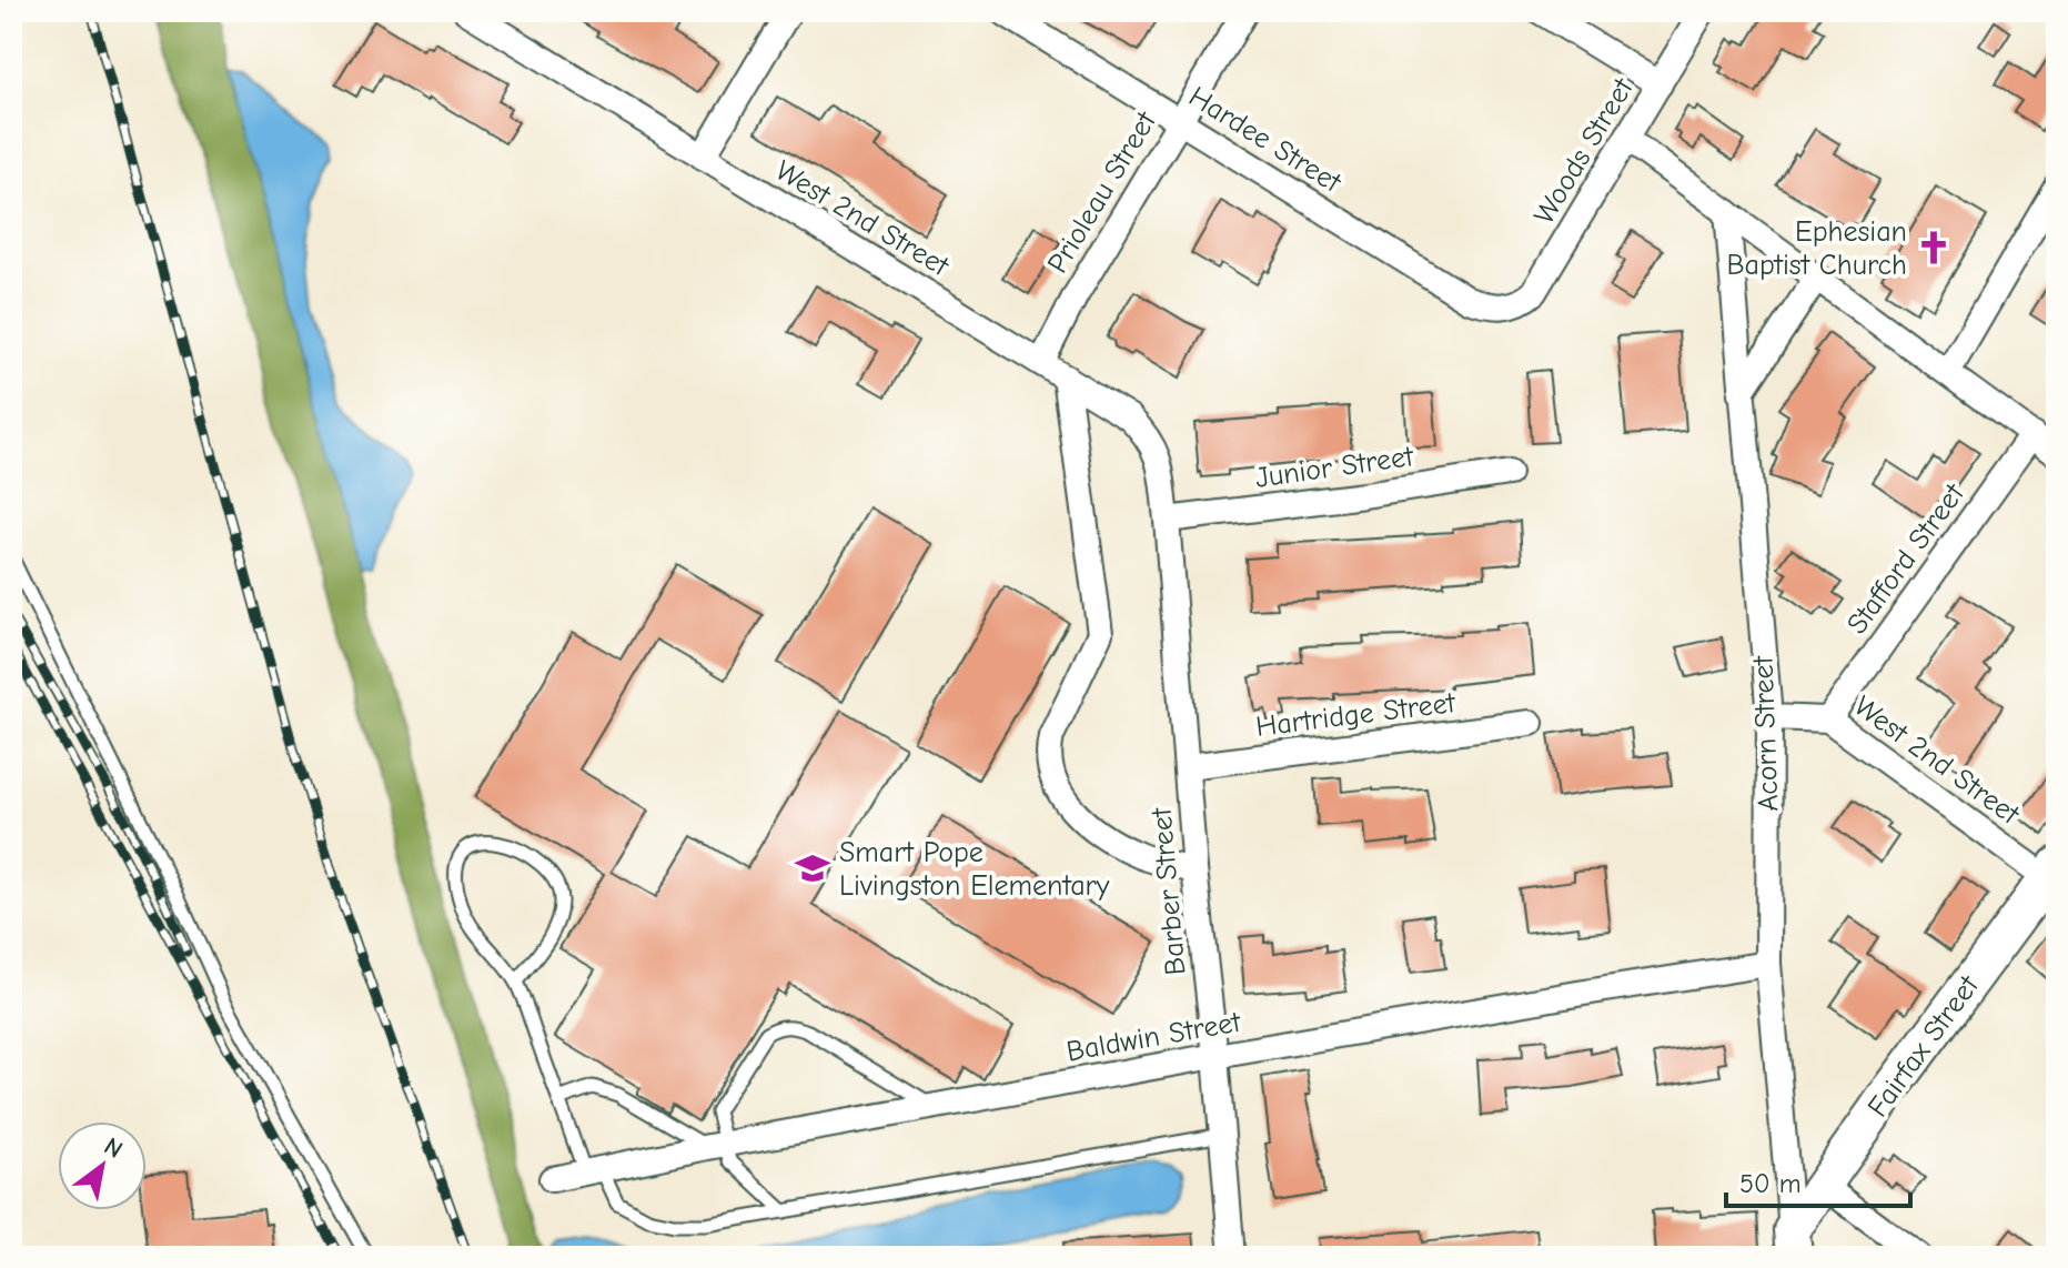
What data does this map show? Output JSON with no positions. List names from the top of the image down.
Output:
{
  "streets": {
    "street": [
      "Hardee Street",
      "Woods Street",
      "Prioleau Street",
      "West 2nd Street",
      "Junior Street",
      "Stafford Street",
      "Hartridge Street",
      "Acorn Street",
      "Barber Street",
      "Baldwin Street",
      "Fairfax Street"
    ]
  },
  "crossings": [
    ["Hardee Street", "Woods Street"],
    ["Hardee Street", "Prioleau Street"],
    ["Prioleau Street", "West 2nd Street"],
    ["West 2nd Street", "Junior Street"],
    ["West 2nd Street", "Stafford Street"],
    ["West 2nd Street", "Acorn Street"],
    ["West 2nd Street", "Barber Street"],
    ["West 2nd Street", "Fairfax Street"],
    ["Junior Street", "Barber Street"],
    ["Hartridge Street", "Barber Street"],
    ["Acorn Street", "Baldwin Street"],
    ["Acorn Street", "Fairfax Street"],
    ["Barber Street", "Baldwin Street"]
  ],
  "places": {
    "church": ["Ephesian Baptist Church"],
    "school or university": ["Smart Pope Livingston Elementary"]
  },
  "scale_bar": "50 m",
  "north": "top right"
}
